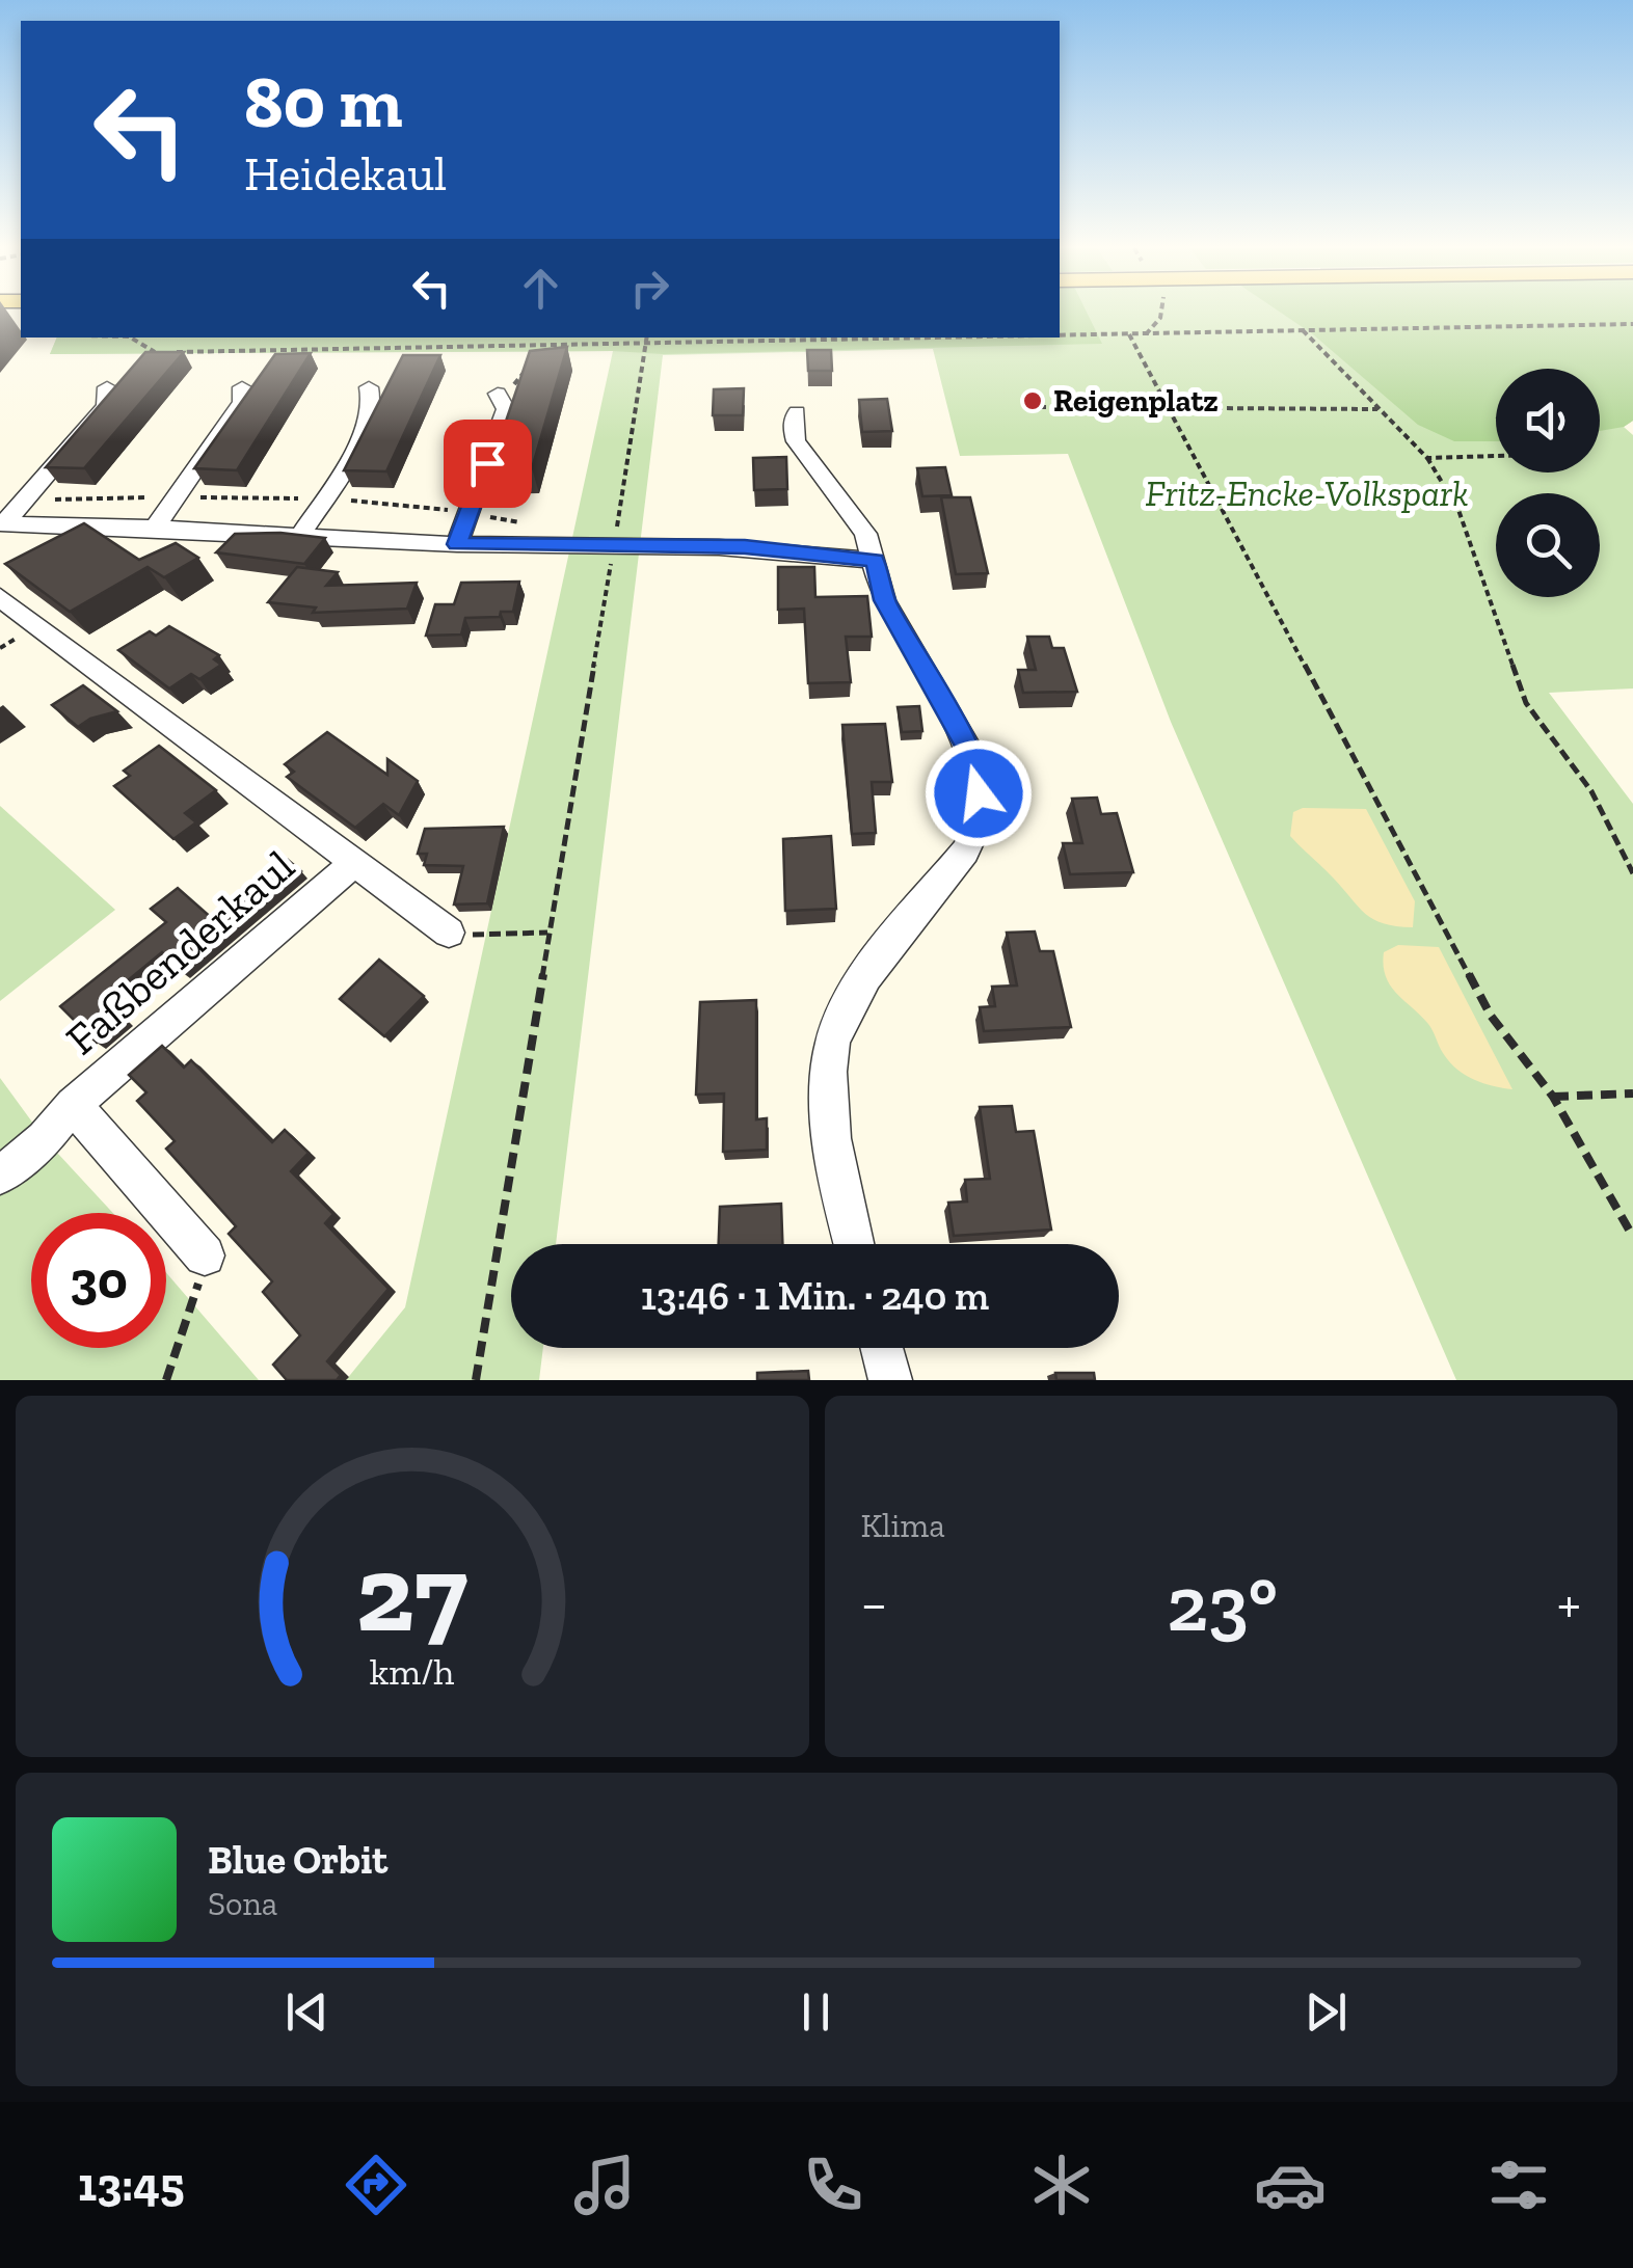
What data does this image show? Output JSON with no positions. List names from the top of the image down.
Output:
{
  "streets": {
    "street": ["Faßbenderkaul"]
  },
  "parks": ["Fritz-Encke-Volkspark"],
  "places": ["Reigenplatz"],
  "page": {
    "turn": ["80 m", "Heidekaul"],
    "limit": "30",
    "trip": "13:46 · 1 Min. · 240 m",
    "tile": "Klima",
    "heat": ["−", "23°", "+"],
    "song": ["Blue Orbit", "Sona"],
    "tabs": "13:45",
    "gauge": ["27", "km/h"]
  }
}
